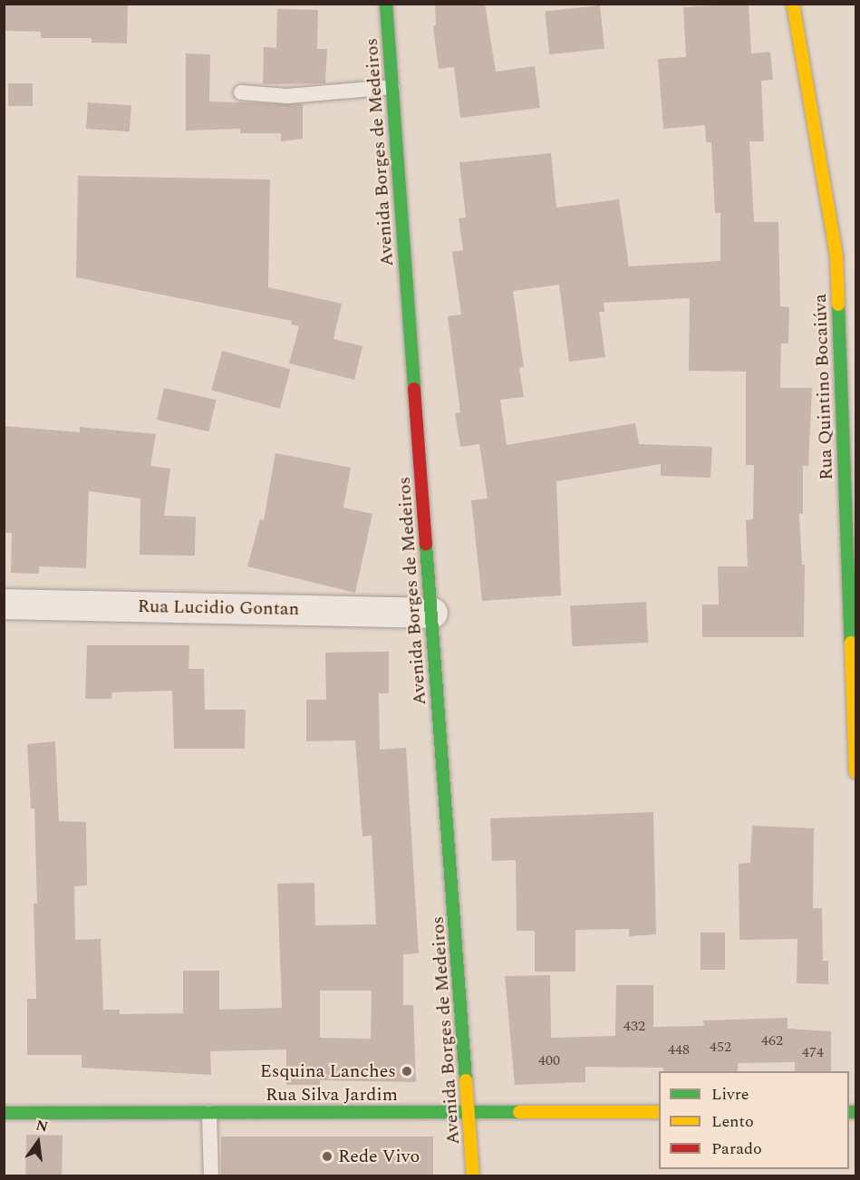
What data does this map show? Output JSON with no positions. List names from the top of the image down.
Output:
{
  "streets": {
    "street": [
      "Avenida Borges de Medeiros",
      "Rua Quintino Bocaiúva",
      "Rua Lucidio Gontan",
      "Rua Silva Jardim"
    ]
  },
  "crossings": [
    ["Avenida Borges de Medeiros", "Rua Lucidio Gontan"],
    ["Avenida Borges de Medeiros", "Rua Silva Jardim"]
  ],
  "places": ["Esquina Lanches", "Rede Vivo"],
  "house_numbers": [
    "432",
    "462",
    "452",
    "448",
    "474",
    "400"
  ],
  "legend": ["Livre", "Lento", "Parado"],
  "north": "top"
}
